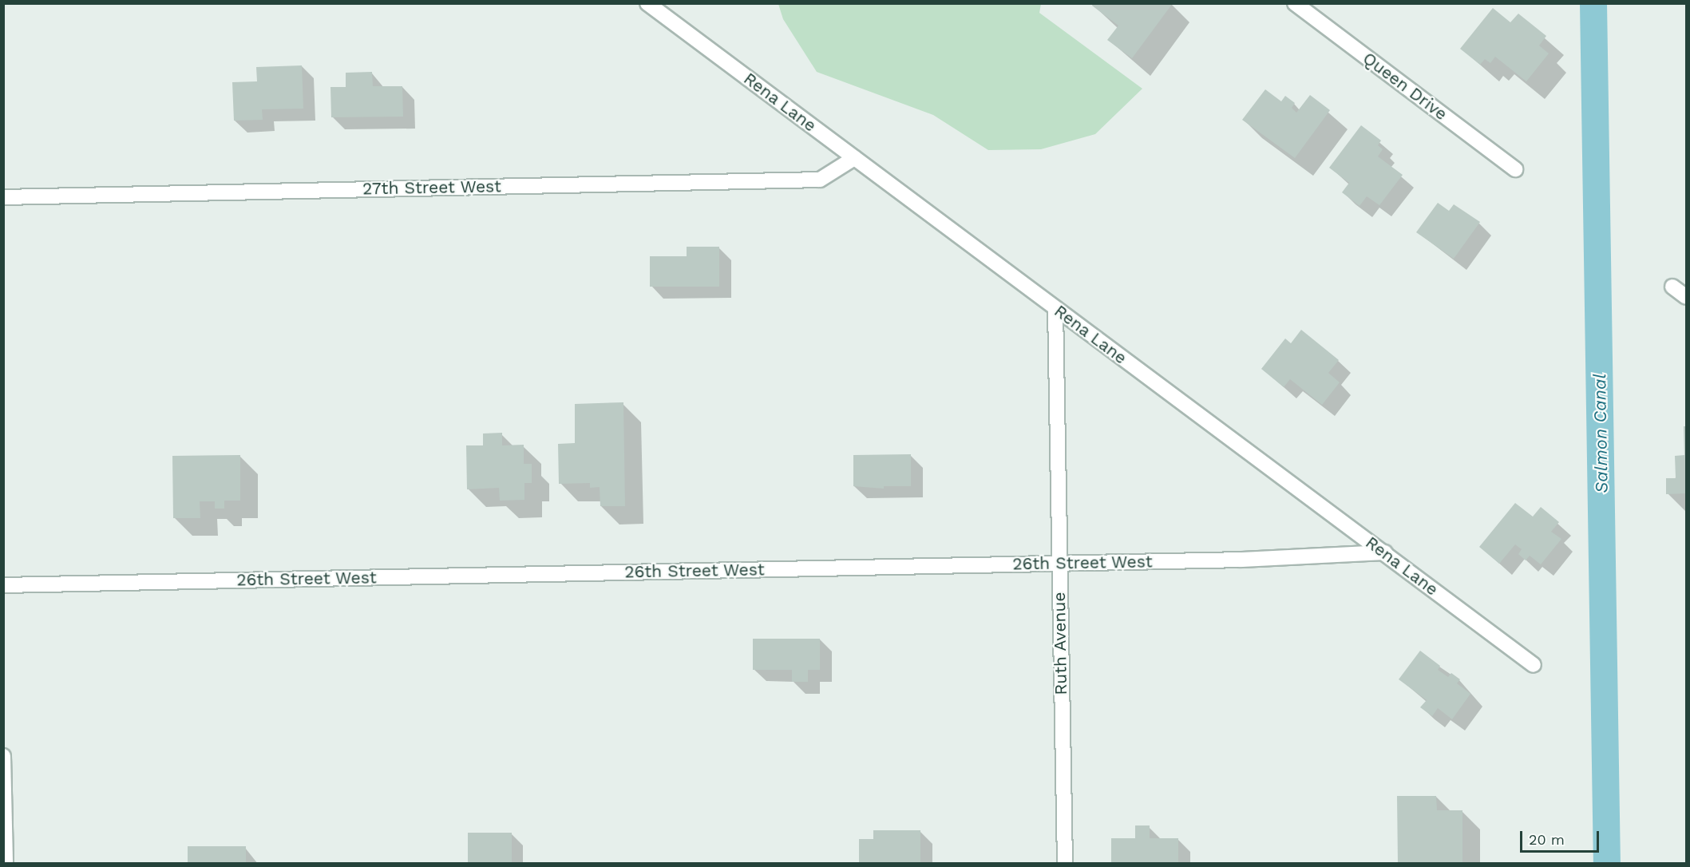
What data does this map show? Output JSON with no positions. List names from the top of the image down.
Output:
{
  "streets": {
    "street": [
      "Queen Drive",
      "Rena Lane",
      "27th Street West",
      "26th Street West",
      "Ruth Avenue"
    ]
  },
  "crossings": [
    ["Rena Lane", "27th Street West"],
    ["Rena Lane", "26th Street West"],
    ["Rena Lane", "Ruth Avenue"],
    ["26th Street West", "Ruth Avenue"]
  ],
  "water": ["Salmon Canal"],
  "scale_bar": "20 m"
}
